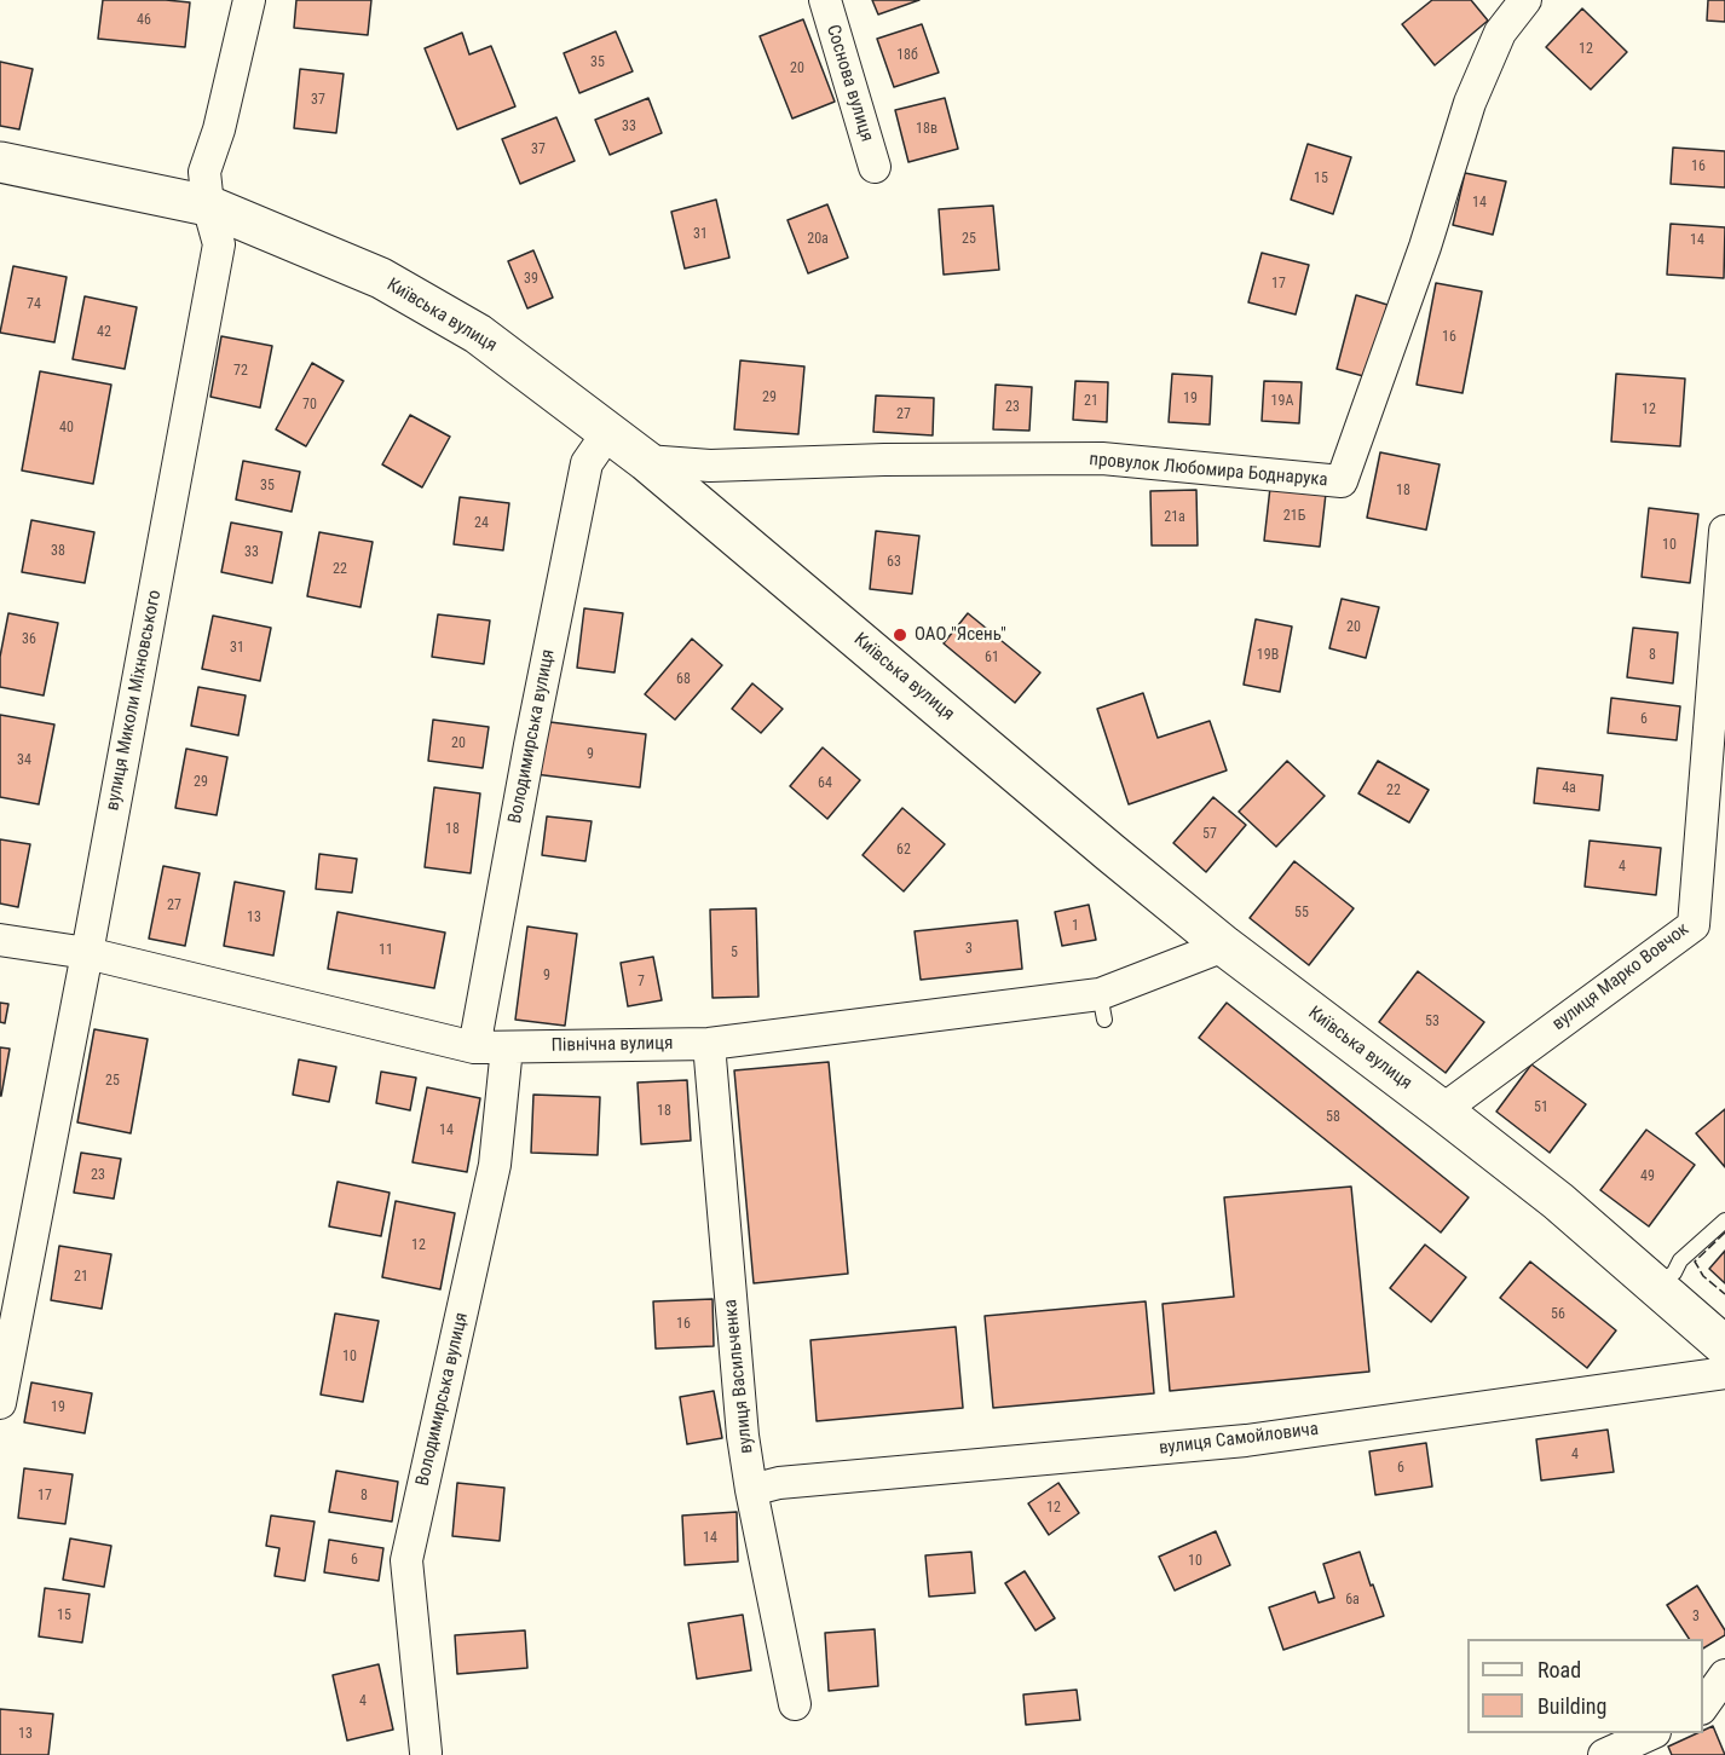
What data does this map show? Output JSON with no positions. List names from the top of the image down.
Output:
{
  "streets": {
    "main road": ["Київська вулиця"],
    "street": [
      "Соснова вулиця",
      "провулок Любомира Боднарука",
      "вулиця Миколи Міхновського",
      "Володимирська вулиця",
      "вулиця Марко Вовчок",
      "Північна вулиця",
      "вулиця Васильченка",
      "вулиця Самойловича"
    ]
  },
  "crossings": [
    ["Київська вулиця", "провулок Любомира Боднарука"],
    ["Київська вулиця", "вулиця Миколи Міхновського"],
    ["Київська вулиця", "Володимирська вулиця"],
    ["Київська вулиця", "вулиця Марко Вовчок"],
    ["Київська вулиця", "Північна вулиця"],
    ["вулиця Миколи Міхновського", "Північна вулиця"],
    ["Володимирська вулиця", "Північна вулиця"],
    ["Північна вулиця", "вулиця Васильченка"],
    ["вулиця Васильченка", "вулиця Самойловича"]
  ],
  "places": ["ОАО \"Ясень\""],
  "house_numbers": [
    "46",
    "12",
    "18б",
    "35",
    "20",
    "37",
    "33",
    "18в",
    "37",
    "16",
    "15",
    "14",
    "31",
    "20а",
    "25",
    "14",
    "39",
    "17",
    "74",
    "42",
    "16",
    "72",
    "29",
    "19",
    "21",
    "19А",
    "70",
    "23",
    "12",
    "27",
    "40",
    "35",
    "18",
    "21Б",
    "21а",
    "24",
    "10",
    "38",
    "33",
    "63",
    "22",
    "20",
    "36",
    "31",
    "19В",
    "8",
    "61",
    "68",
    "6",
    "20",
    "9",
    "34",
    "29",
    "64",
    "4а",
    "22",
    "18",
    "57",
    "62",
    "4",
    "27",
    "55",
    "13",
    "1",
    "3",
    "11",
    "5",
    "9",
    "7",
    "53",
    "25",
    "51",
    "18",
    "58",
    "14",
    "23",
    "49",
    "12",
    "21",
    "56",
    "16",
    "10",
    "19",
    "4",
    "6",
    "17",
    "8",
    "12",
    "14",
    "6",
    "10",
    "6а",
    "15",
    "3",
    "4",
    "13"
  ],
  "legend": ["Road", "Building"]
}
